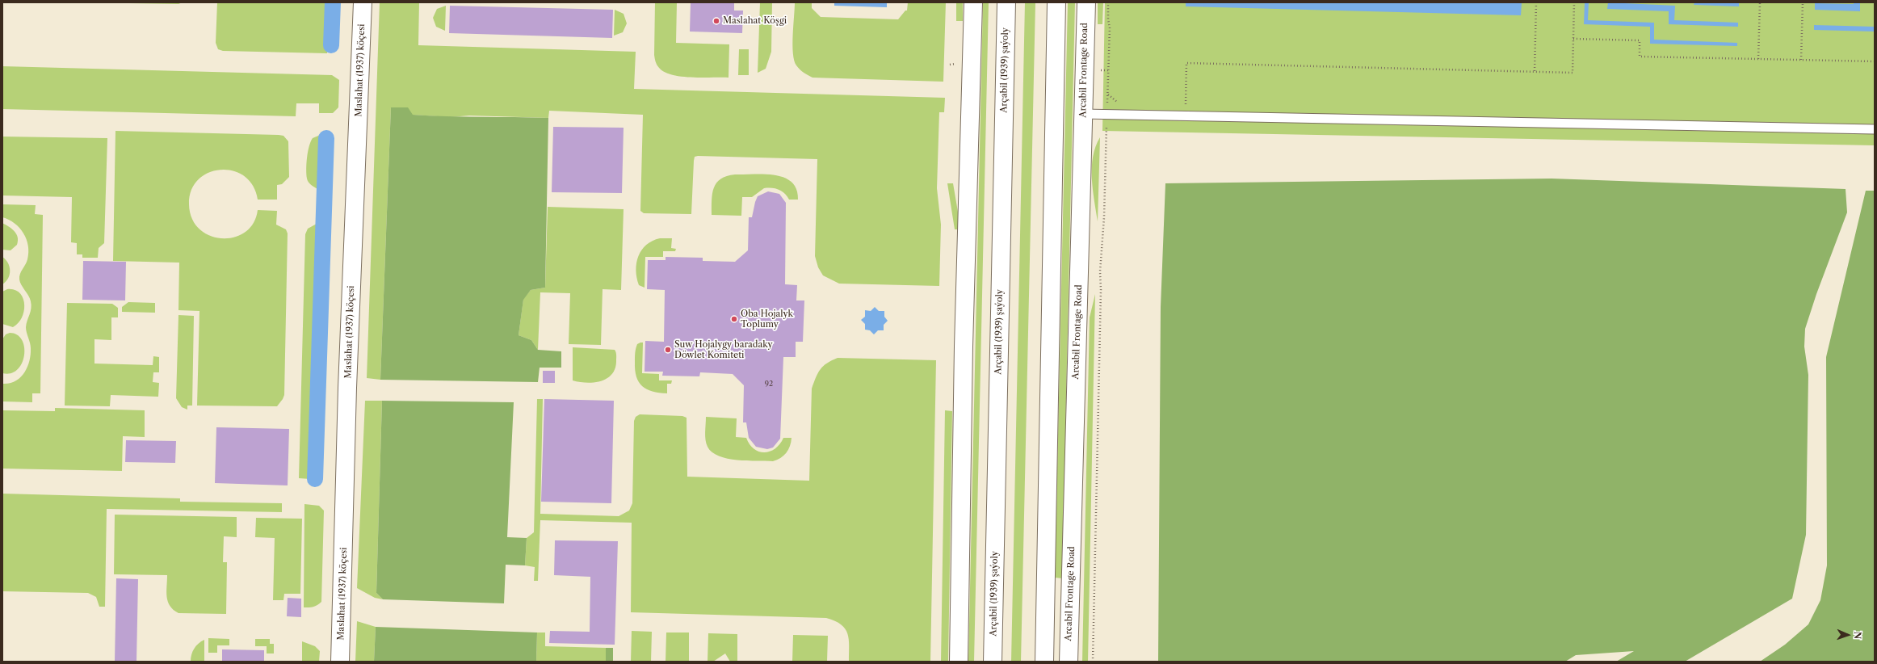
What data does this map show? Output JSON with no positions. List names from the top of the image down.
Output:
{
  "streets": {
    "street": ["Maslahat (1937) köçesi", "Arçabil (1939) şaýoly", "Arcabil Frontage Road"]
  },
  "places": ["Maslahat Köşgi", "Oba Hojalyk Toplumy", "Suw Hojalygy baradaky Döwlet Komiteti"],
  "house_numbers": ["92"],
  "north": "right"
}
